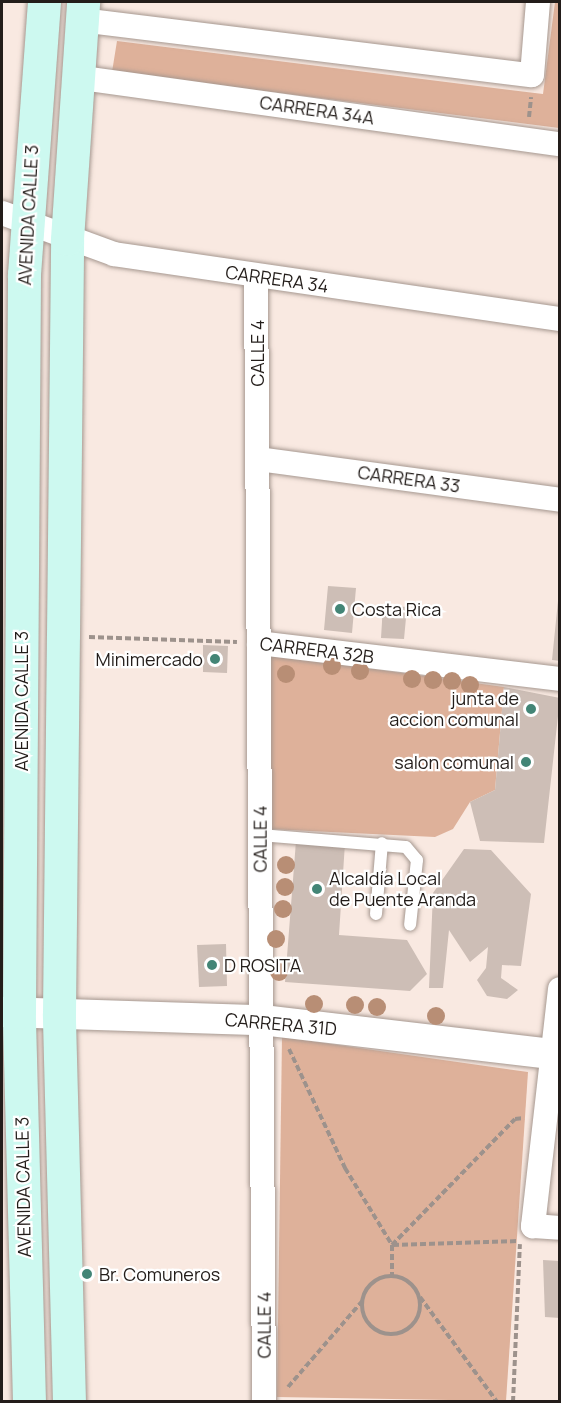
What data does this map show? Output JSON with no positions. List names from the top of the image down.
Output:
{
  "streets": {
    "main road": ["AVENIDA CALLE 3"],
    "street": [
      "CARRERA 34A",
      "CARRERA 34",
      "CALLE 4",
      "CARRERA 33",
      "CARRERA 32B",
      "CARRERA 31D"
    ]
  },
  "crossings": [
    ["AVENIDA CALLE 3", "CARRERA 34"],
    ["AVENIDA CALLE 3", "CARRERA 31D"],
    ["CARRERA 34", "CALLE 4"],
    ["CALLE 4", "CARRERA 33"],
    ["CALLE 4", "CARRERA 32B"],
    ["CALLE 4", "CARRERA 31D"]
  ],
  "places": [
    "Costa Rica",
    "Minimercado",
    "junta de accion comunal",
    "salon comunal",
    "Alcaldía Local de Puente Aranda",
    "D ROSITA",
    "Br. Comuneros"
  ]
}
